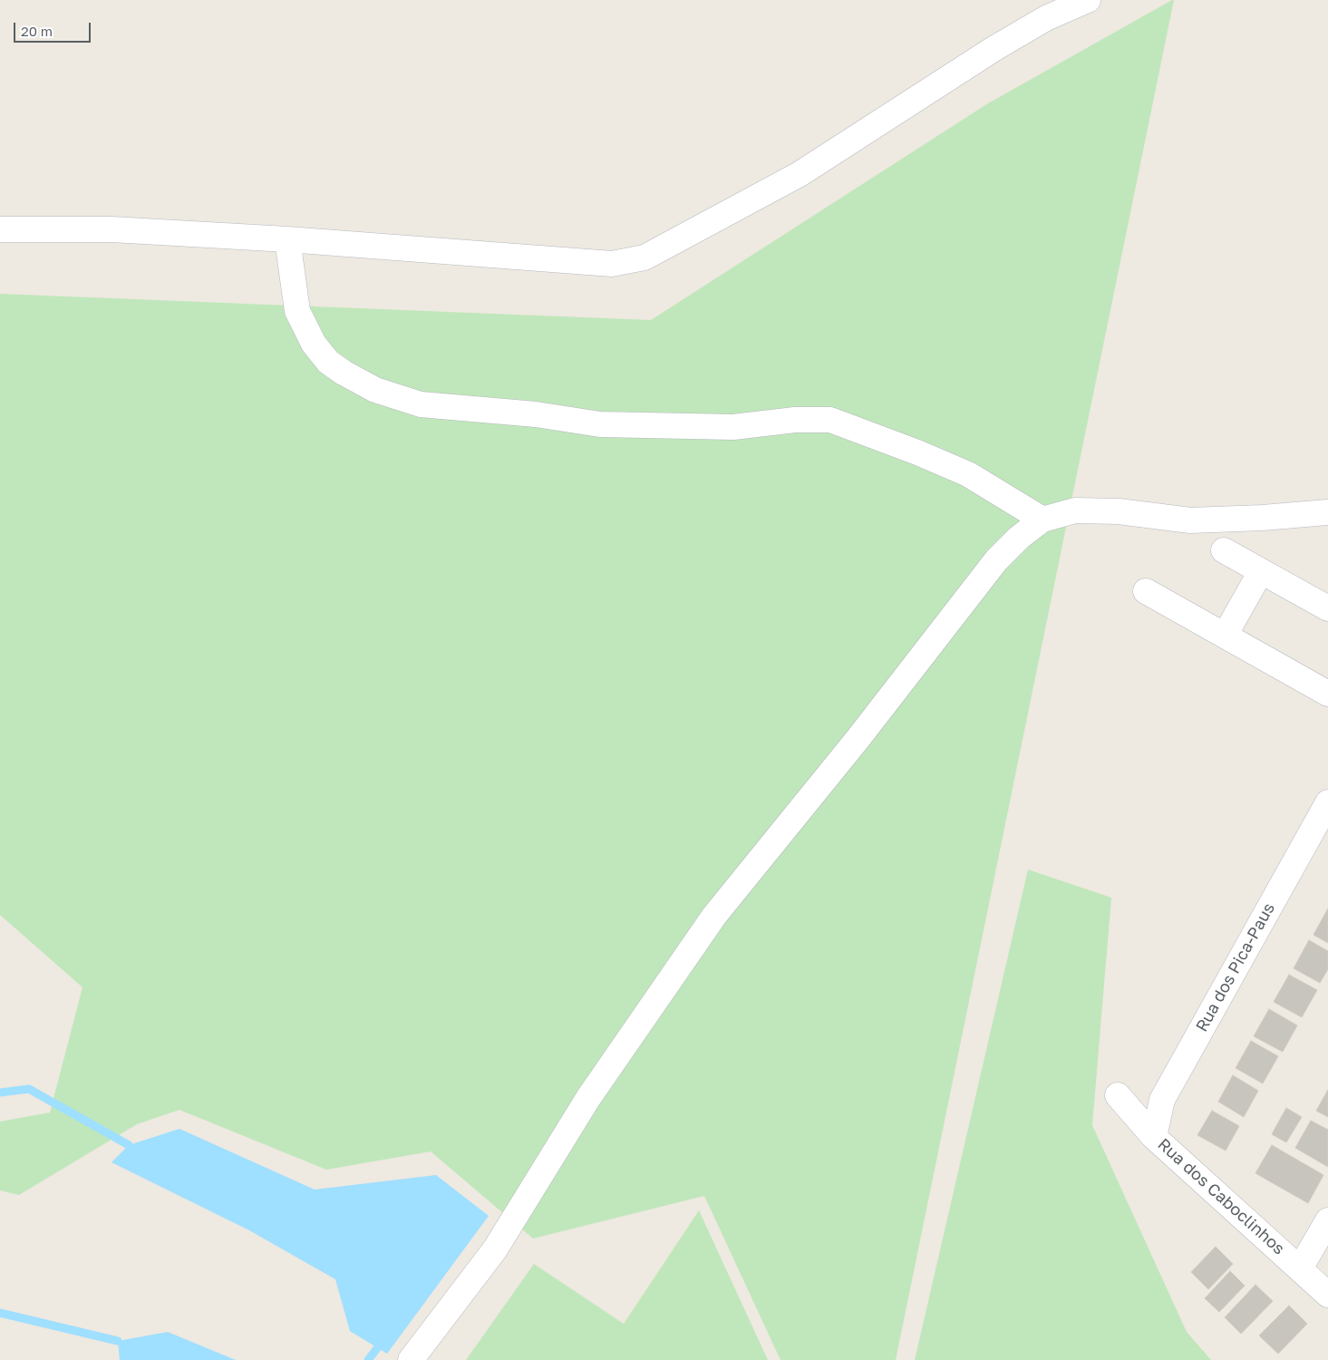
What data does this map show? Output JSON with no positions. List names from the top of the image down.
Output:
{
  "streets": {
    "street": ["Rua dos Pica-Paus", "Rua dos Caboclinhos"]
  },
  "crossings": [
    ["Rua dos Pica-Paus", "Rua dos Caboclinhos"]
  ],
  "scale_bar": "20 m"
}
